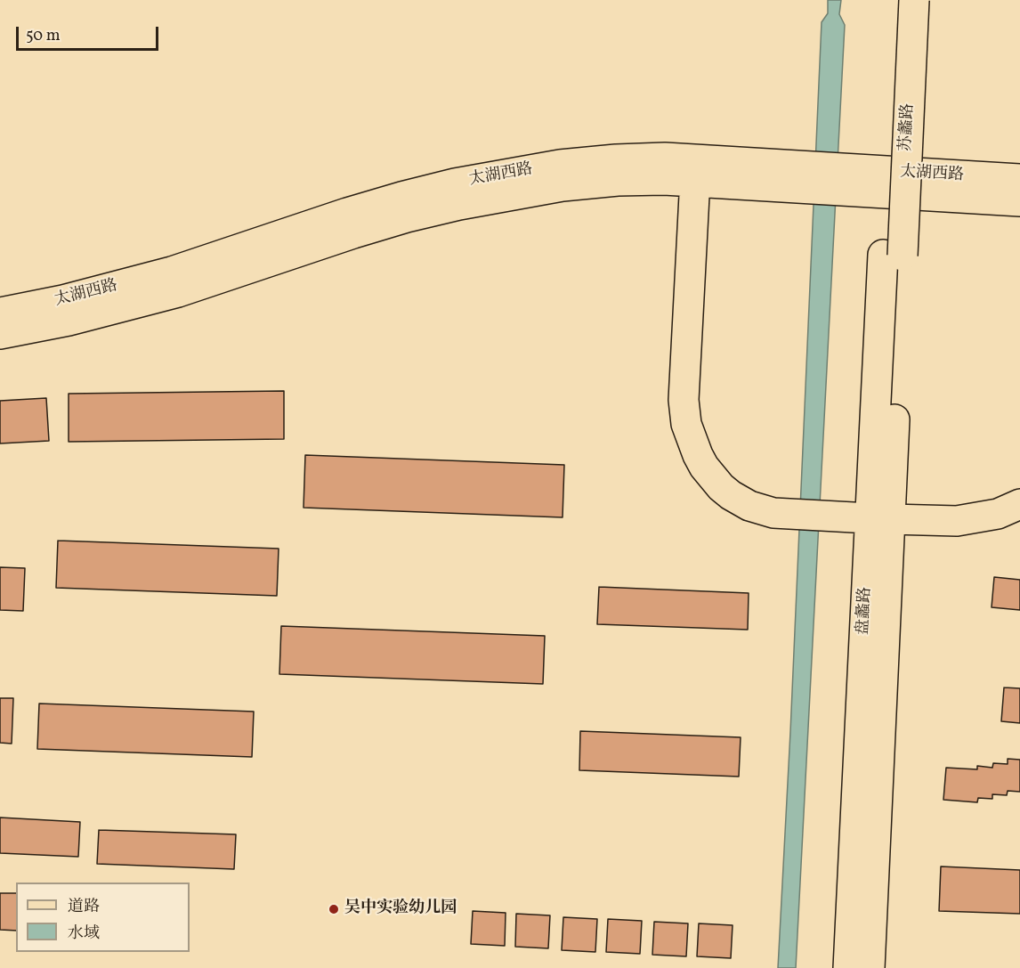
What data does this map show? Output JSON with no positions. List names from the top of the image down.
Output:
{
  "streets": {
    "main road": ["苏蠡路", "太湖西路", "盘蠡路"]
  },
  "crossings": [
    ["苏蠡路", "盘蠡路"]
  ],
  "places": ["吴中实验幼儿园"],
  "legend": ["道路", "水域"],
  "scale_bar": "50 m"
}
